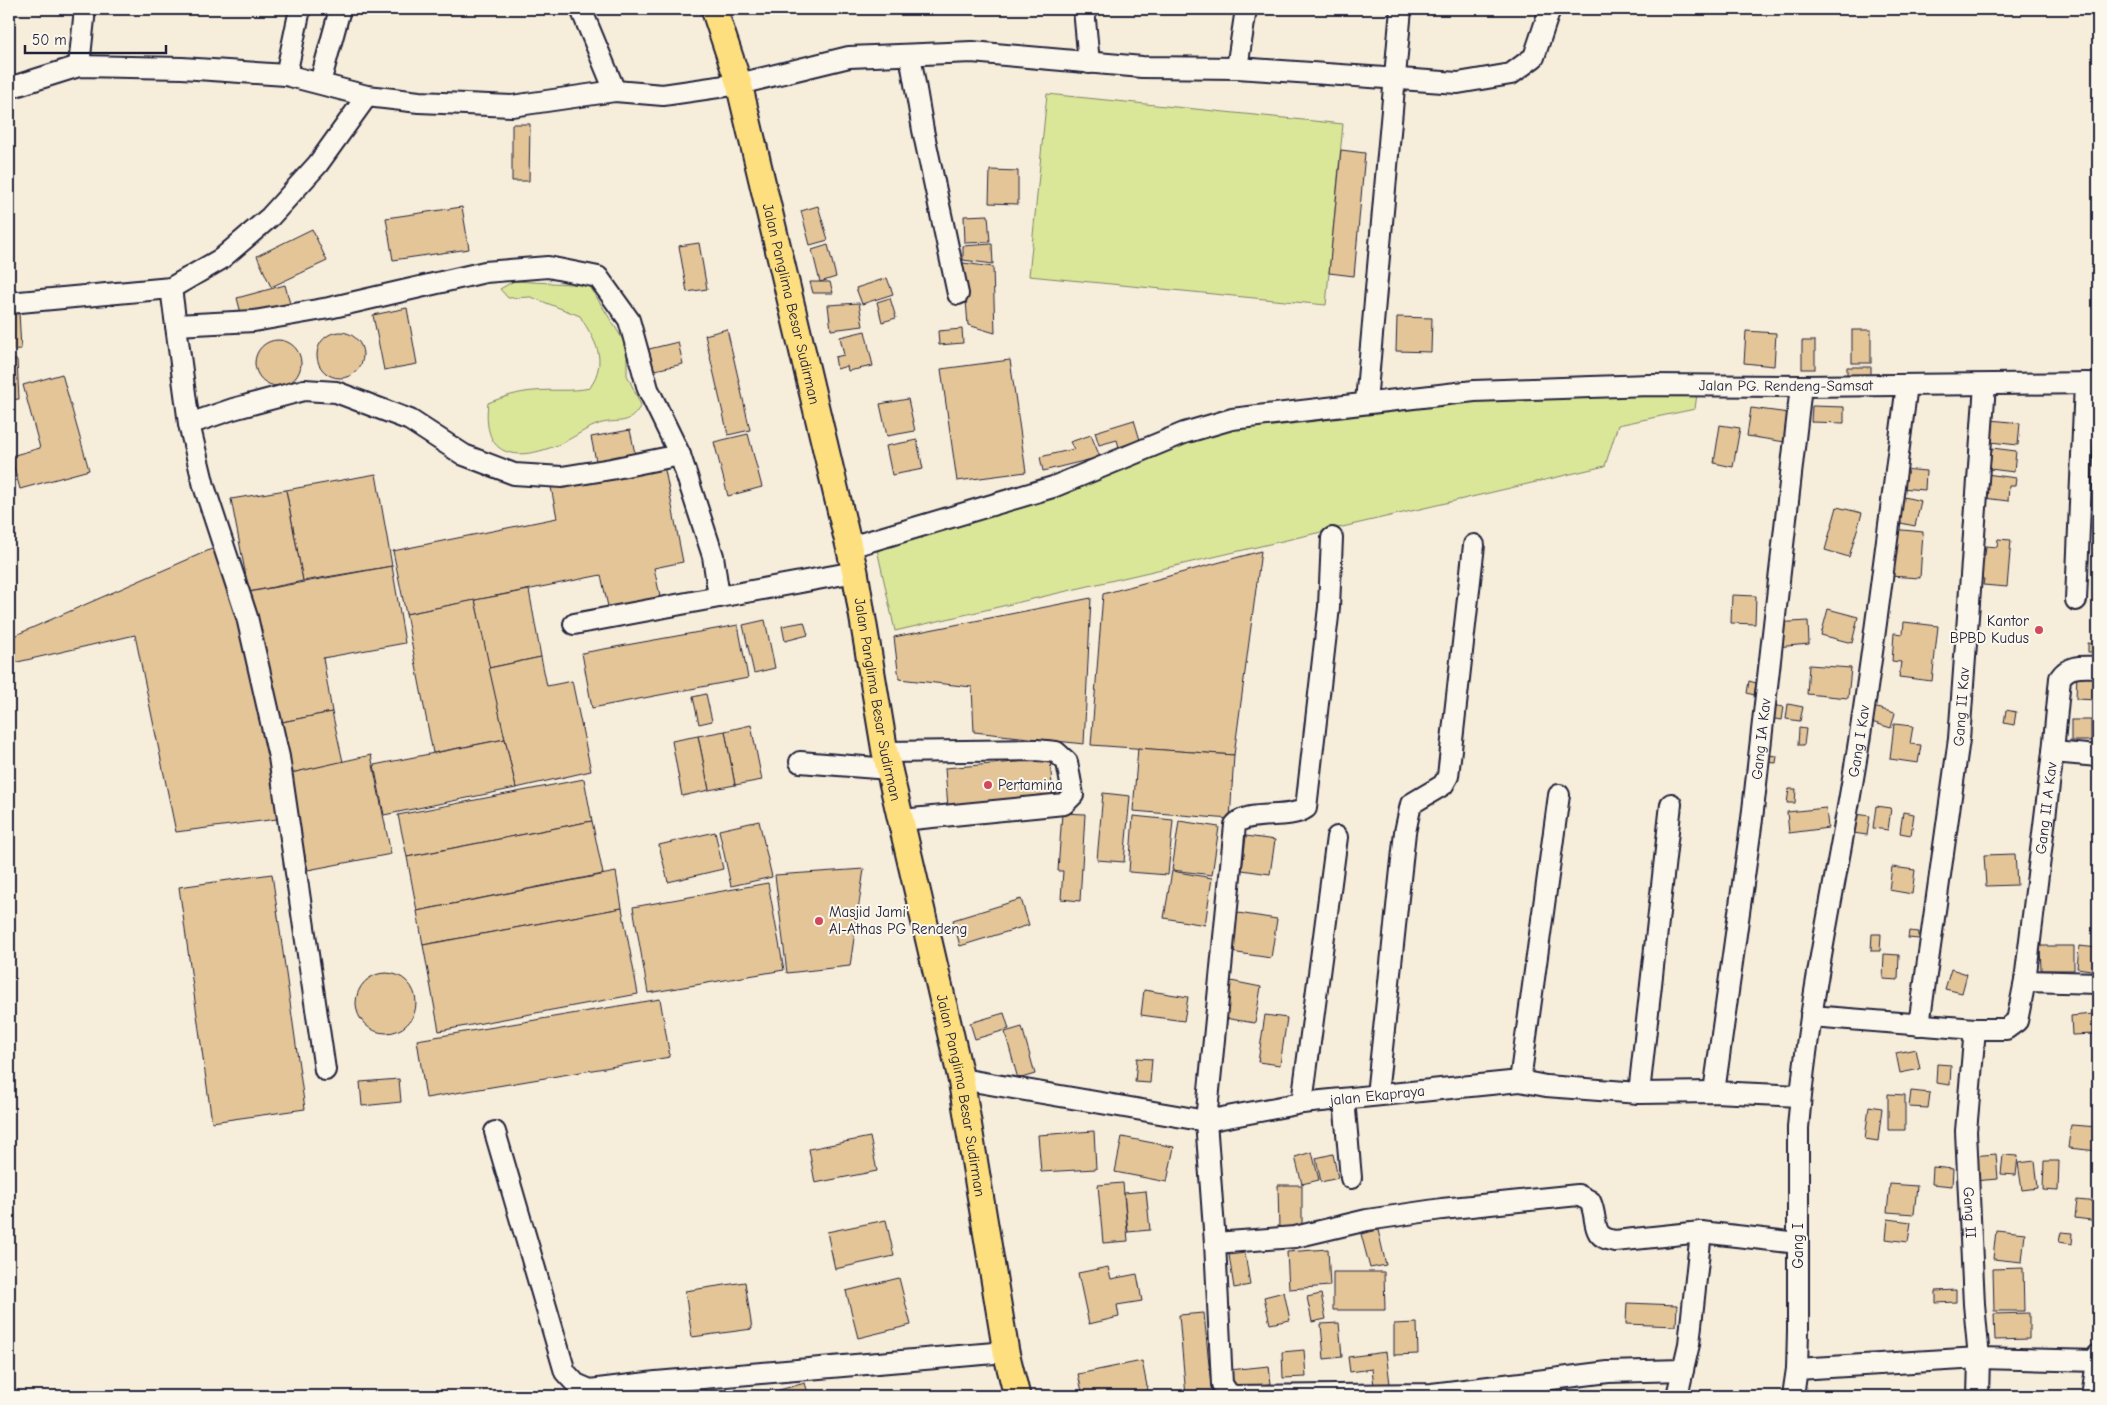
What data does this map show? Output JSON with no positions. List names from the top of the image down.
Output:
{
  "streets": {
    "main road": ["Jalan Panglima Besar Sudirman"],
    "street": [
      "Jalan PG. Rendeng-Samsat",
      "Gang II Kav",
      "Gang IA Kav",
      "Gang I Kav",
      "Gang II A Kav",
      "jalan Ekapraya",
      "Gang II",
      "Gang I"
    ]
  },
  "crossings": [
    ["Jalan Panglima Besar Sudirman", "Jalan PG. Rendeng-Samsat"],
    ["Jalan Panglima Besar Sudirman", "jalan Ekapraya"],
    ["Jalan PG. Rendeng-Samsat", "Gang II Kav"],
    ["Jalan PG. Rendeng-Samsat", "Gang IA Kav"],
    ["Jalan PG. Rendeng-Samsat", "Gang I Kav"],
    ["Gang II Kav", "Gang II A Kav"],
    ["Gang IA Kav", "jalan Ekapraya"],
    ["Gang I Kav", "Gang II A Kav"],
    ["Gang I Kav", "jalan Ekapraya"],
    ["Gang I Kav", "Gang I"],
    ["Gang II A Kav", "Gang II"],
    ["jalan Ekapraya", "Gang I"]
  ],
  "places": ["Kantor BPBD Kudus", "Pertamina", "Masjid Jami' Al-Athas PG Rendeng"],
  "scale_bar": "50 m"
}
